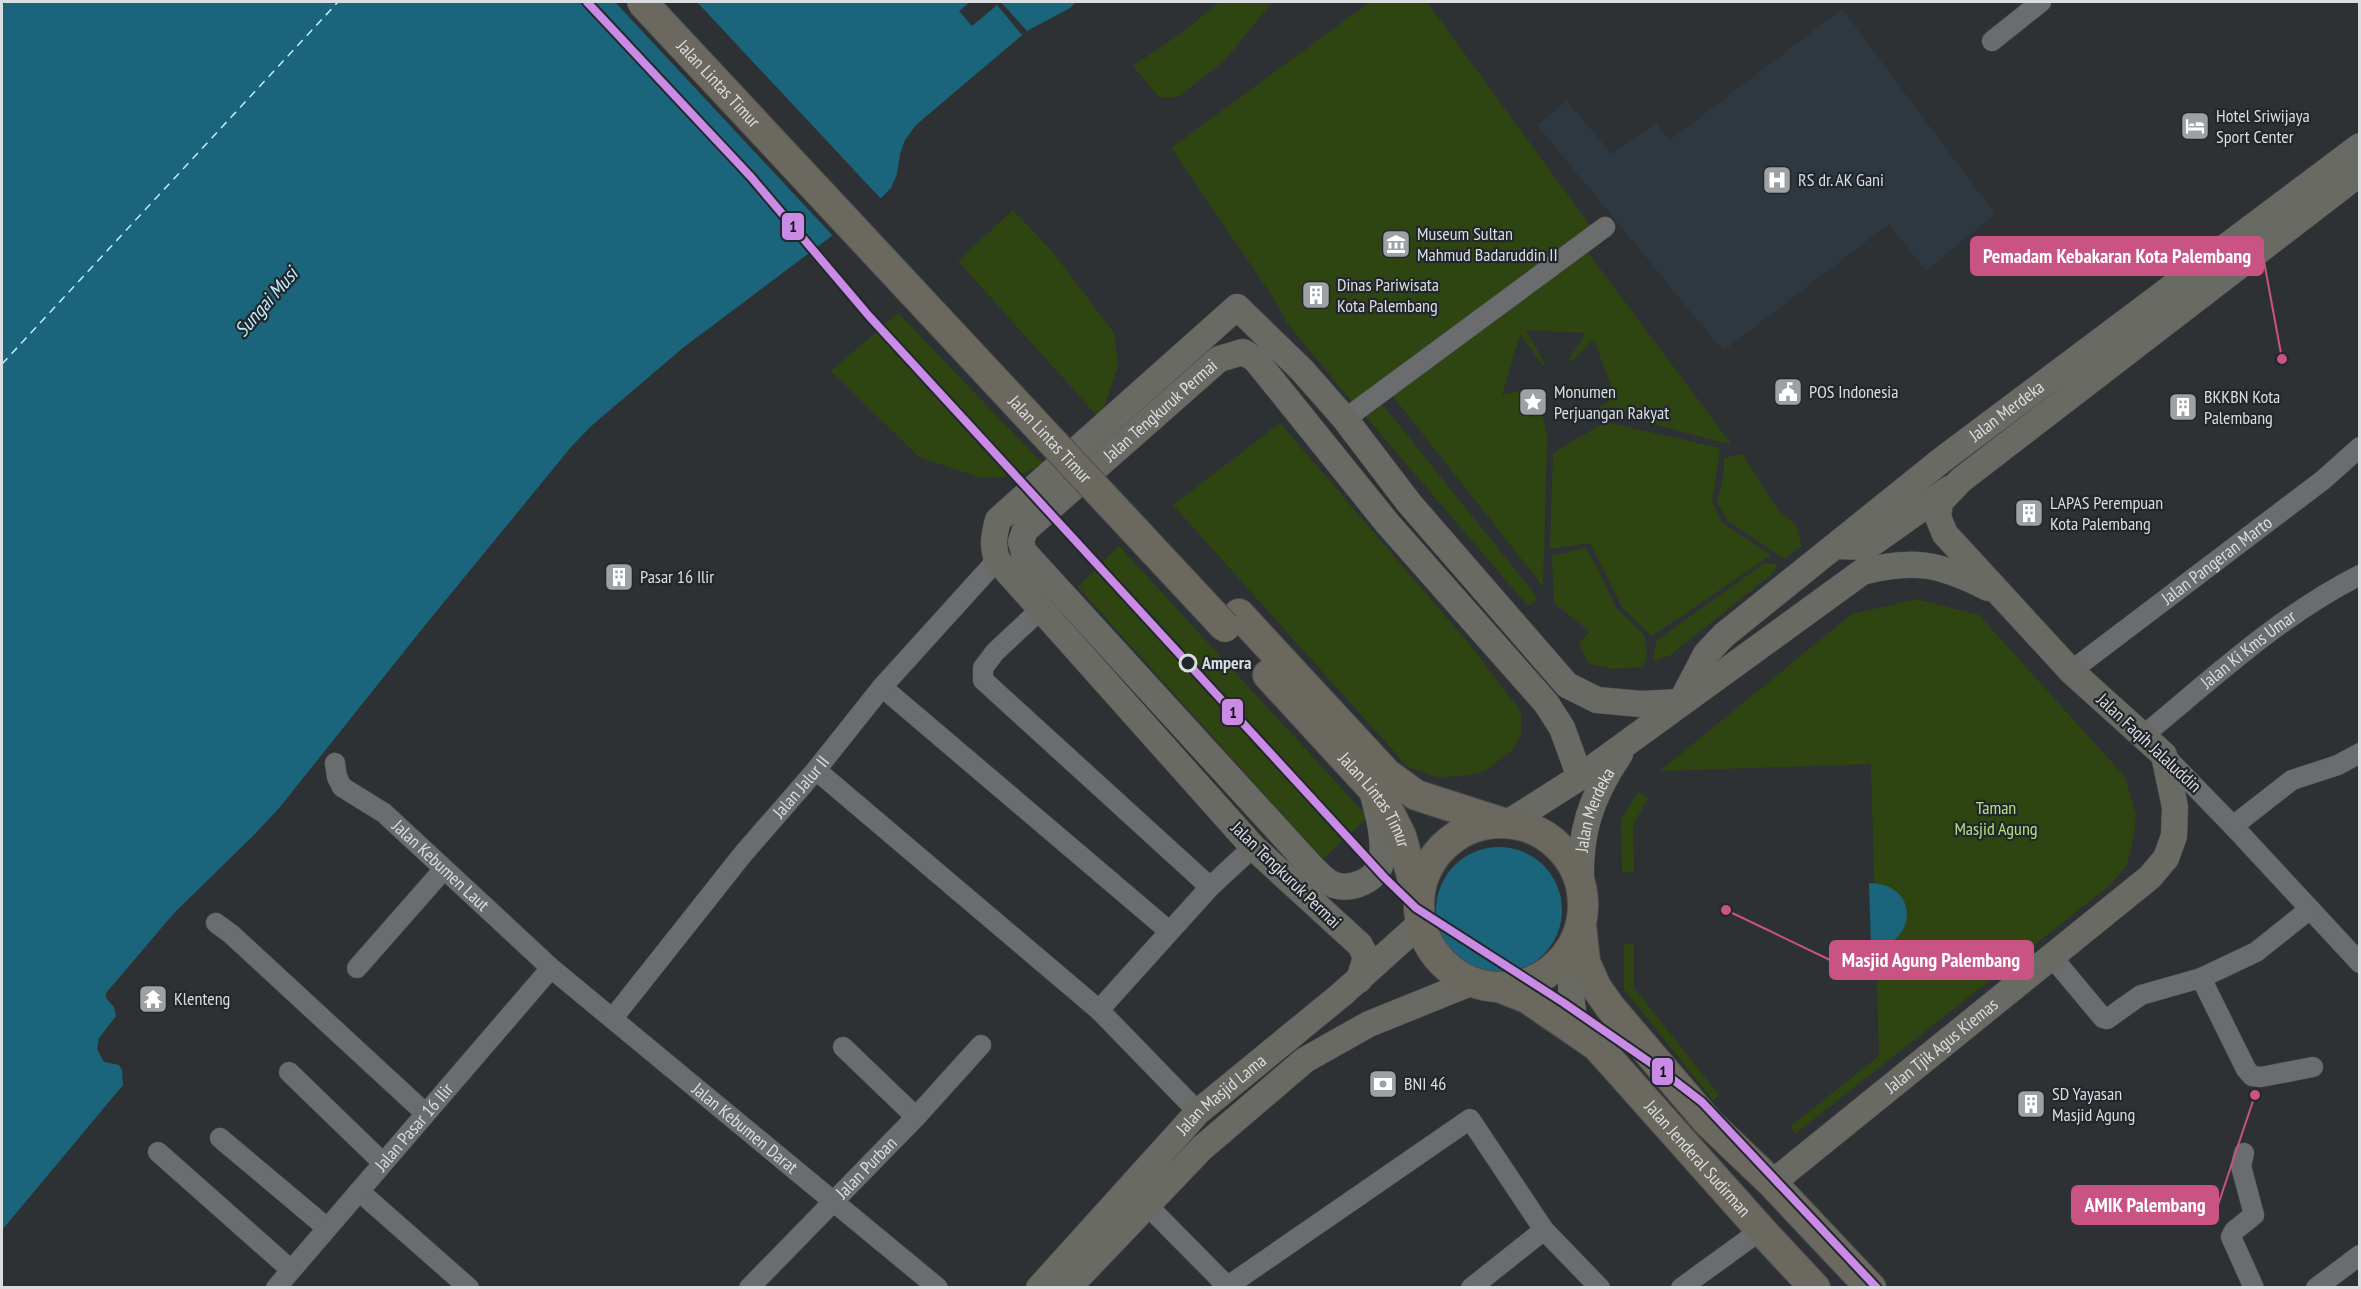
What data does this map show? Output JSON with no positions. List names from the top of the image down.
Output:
{
  "streets": {
    "highway": ["Jalan Lintas Timur", "Jalan Jenderal Sudirman"],
    "main road": [
      "Jalan Merdeka",
      "Jalan Tengkuruk Permai",
      "Jalan Faqih Jalaluddin",
      "Jalan Tjik Agus Kiemas",
      "Jalan Masjid Lama"
    ],
    "street": [
      "Jalan Pangeran Marto",
      "Jalan Ki Kms Umar",
      "Jalan Jalur II",
      "Jalan Kebumen Laut",
      "Jalan Pasar 16 Ilir",
      "Jalan Kebumen Darat",
      "Jalan Purban"
    ]
  },
  "crossings": [
    ["Jalan Lintas Timur", "Jalan Merdeka"],
    ["Jalan Lintas Timur", "Jalan Tengkuruk Permai"],
    ["Jalan Lintas Timur", "Jalan Masjid Lama"],
    ["Jalan Lintas Timur", "Jalan Jenderal Sudirman"],
    ["Jalan Merdeka", "Jalan Tengkuruk Permai"],
    ["Jalan Merdeka", "Jalan Faqih Jalaluddin"],
    ["Jalan Merdeka", "Jalan Masjid Lama"],
    ["Jalan Merdeka", "Jalan Jenderal Sudirman"],
    ["Jalan Tengkuruk Permai", "Jalan Jalur II"],
    ["Jalan Tengkuruk Permai", "Jalan Masjid Lama"],
    ["Jalan Pangeran Marto", "Jalan Faqih Jalaluddin"],
    ["Jalan Ki Kms Umar", "Jalan Faqih Jalaluddin"],
    ["Jalan Faqih Jalaluddin", "Jalan Tjik Agus Kiemas"],
    ["Jalan Jalur II", "Jalan Kebumen Darat"],
    ["Jalan Kebumen Laut", "Jalan Pasar 16 Ilir"],
    ["Jalan Kebumen Laut", "Jalan Kebumen Darat"],
    ["Jalan Tjik Agus Kiemas", "Jalan Jenderal Sudirman"],
    ["Jalan Masjid Lama", "Jalan Jenderal Sudirman"],
    ["Jalan Pasar 16 Ilir", "Jalan Kebumen Darat"],
    ["Jalan Kebumen Darat", "Jalan Purban"]
  ],
  "water": ["Sungai Musi"],
  "parks": ["Taman Masjid Agung"],
  "places": {
    "hotel": ["Hotel Sriwijaya Sport Center"],
    "hospital": ["RS dr. AK Gani"],
    "museum": ["Museum Sultan Mahmud Badaruddin II"],
    "building": [
      "Dinas Pariwisata Kota Palembang",
      "BKKBN Kota Palembang",
      "LAPAS Perempuan Kota Palembang",
      "Pasar 16 Ilir",
      "SD Yayasan Masjid Agung"
    ],
    "other": [
      "Pemadam Kebakaran Kota Palembang",
      "Ampera",
      "Masjid Agung Palembang",
      "AMIK Palembang"
    ],
    "public building": ["POS Indonesia"],
    "place": ["Monumen Perjuangan Rakyat"],
    "temple": ["Klenteng"],
    "bank": ["BNI 46"]
  },
  "lines": ["transit line 1"]
}
